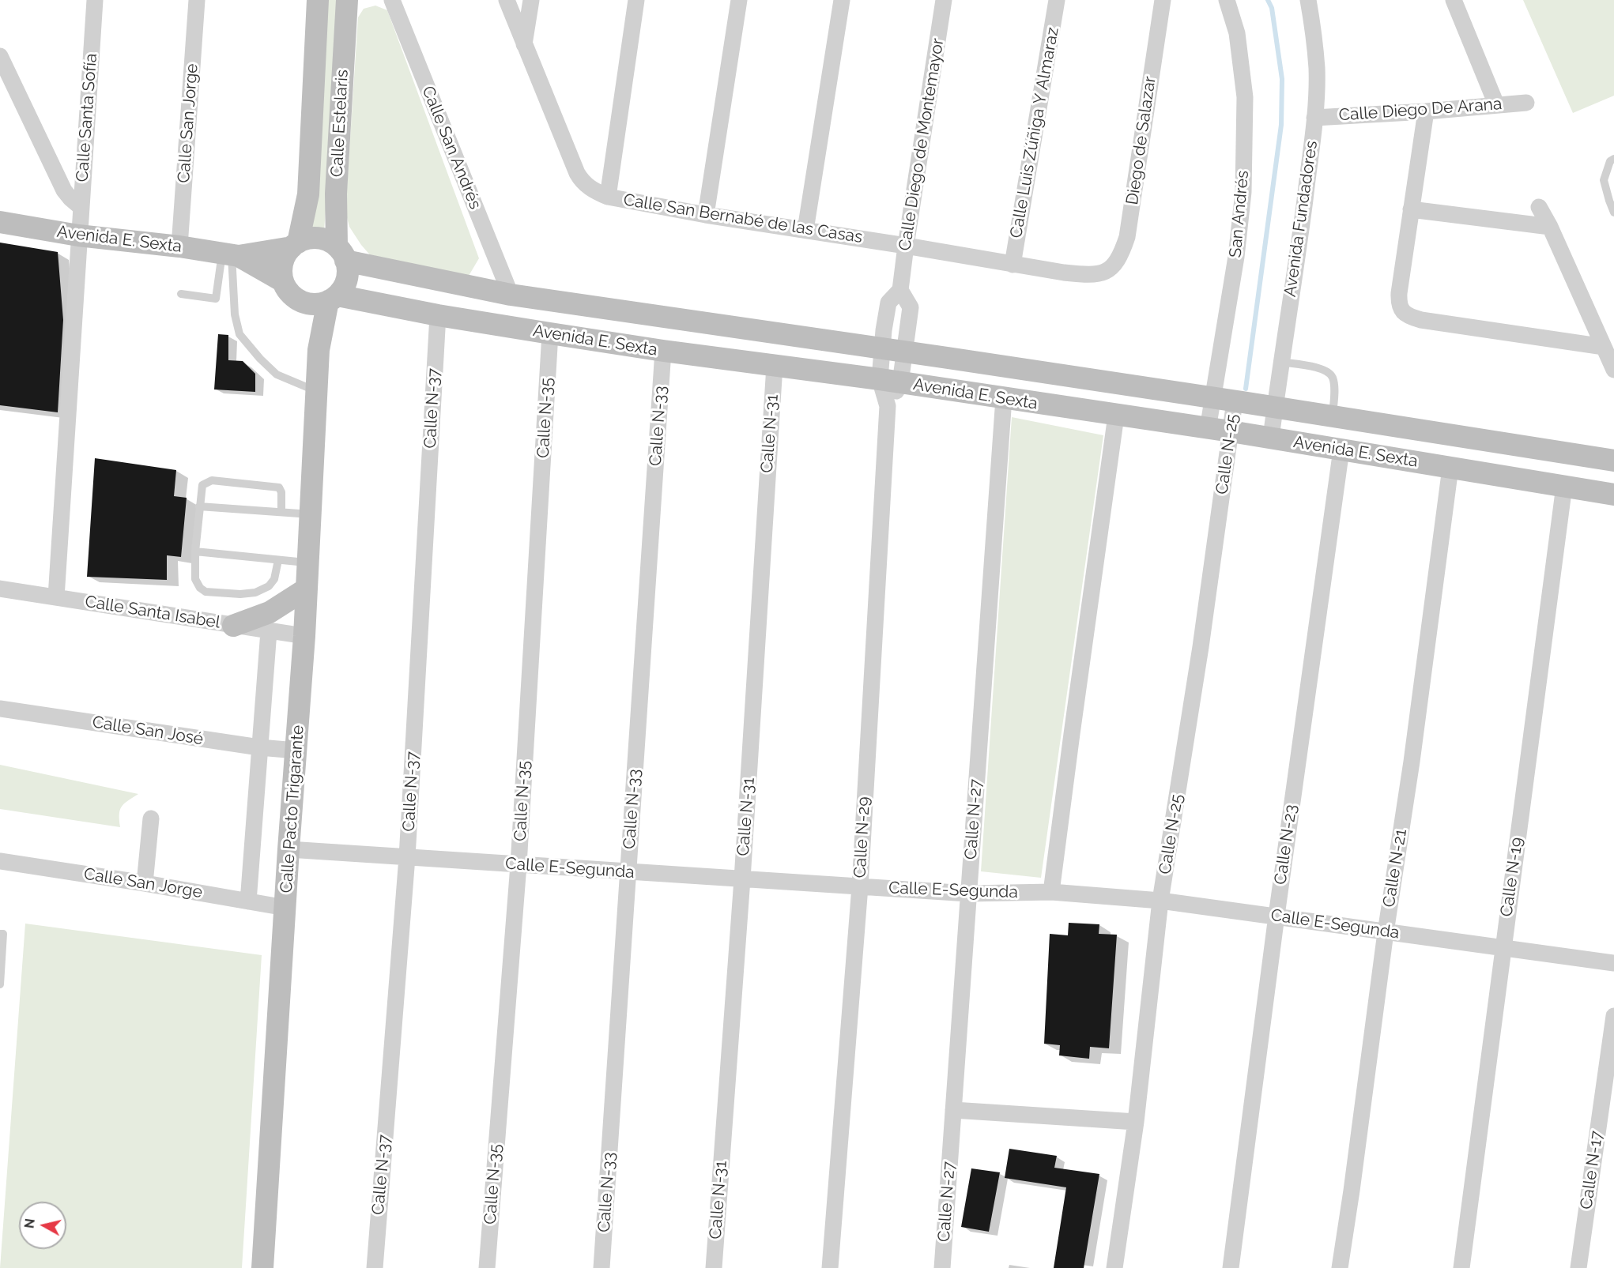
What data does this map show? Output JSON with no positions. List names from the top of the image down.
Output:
{
  "streets": {
    "street": [
      "Calle Diego De Arana",
      "Calle Santa Sofía",
      "Calle San Jorge",
      "Calle Estelaris",
      "Calle Luis Zúñiga Y Almaraz",
      "Diego de Salazar",
      "Calle Diego de Montemayor",
      "Calle San Andrés",
      "San Andrés",
      "Calle San Bernabé de las Casas",
      "Avenida Fundadores",
      "Avenida E. Sexta",
      "Calle N-37",
      "Calle N-35",
      "Calle N-33",
      "Calle N-31",
      "Calle N-25",
      "Calle Santa Isabel",
      "Calle San José",
      "Calle Pacto Trigarante",
      "Calle N-27",
      "Calle N-29",
      "Calle N-23",
      "Calle E-Segunda",
      "Calle N-21",
      "Calle N-19",
      "Calle N-17"
    ]
  },
  "crossings": [
    ["Calle Diego De Arana", "Avenida Fundadores"],
    ["Calle Santa Sofía", "Avenida E. Sexta"],
    ["Calle Santa Sofía", "Calle Santa Isabel"],
    ["Calle San Jorge", "Avenida E. Sexta"],
    ["Calle San Jorge", "Calle Pacto Trigarante"],
    ["Calle Estelaris", "Avenida E. Sexta"],
    ["Calle Estelaris", "Calle Pacto Trigarante"],
    ["Calle Luis Zúñiga Y Almaraz", "Calle San Bernabé de las Casas"],
    ["Diego de Salazar", "Calle San Bernabé de las Casas"],
    ["Calle Diego de Montemayor", "Calle San Bernabé de las Casas"],
    ["Calle Diego de Montemayor", "Avenida E. Sexta"],
    ["Calle Diego de Montemayor", "Calle N-29"],
    ["Calle San Andrés", "Avenida E. Sexta"],
    ["San Andrés", "Avenida E. Sexta"],
    ["Avenida Fundadores", "Avenida E. Sexta"],
    ["Avenida E. Sexta", "Calle N-37"],
    ["Avenida E. Sexta", "Calle N-35"],
    ["Avenida E. Sexta", "Calle N-33"],
    ["Avenida E. Sexta", "Calle N-31"],
    ["Avenida E. Sexta", "Calle N-25"],
    ["Avenida E. Sexta", "Calle Pacto Trigarante"],
    ["Avenida E. Sexta", "Calle N-27"],
    ["Avenida E. Sexta", "Calle N-29"],
    ["Avenida E. Sexta", "Calle N-23"],
    ["Avenida E. Sexta", "Calle N-21"],
    ["Avenida E. Sexta", "Calle N-19"],
    ["Calle N-37", "Calle E-Segunda"],
    ["Calle N-35", "Calle E-Segunda"],
    ["Calle N-33", "Calle E-Segunda"],
    ["Calle N-31", "Calle E-Segunda"],
    ["Calle N-25", "Calle E-Segunda"],
    ["Calle Santa Isabel", "Calle Pacto Trigarante"],
    ["Calle San José", "Calle Pacto Trigarante"],
    ["Calle Pacto Trigarante", "Calle E-Segunda"],
    ["Calle N-27", "Calle E-Segunda"],
    ["Calle N-29", "Calle E-Segunda"],
    ["Calle N-23", "Calle E-Segunda"],
    ["Calle E-Segunda", "Calle N-21"],
    ["Calle E-Segunda", "Calle N-19"]
  ],
  "north": "left"
}
